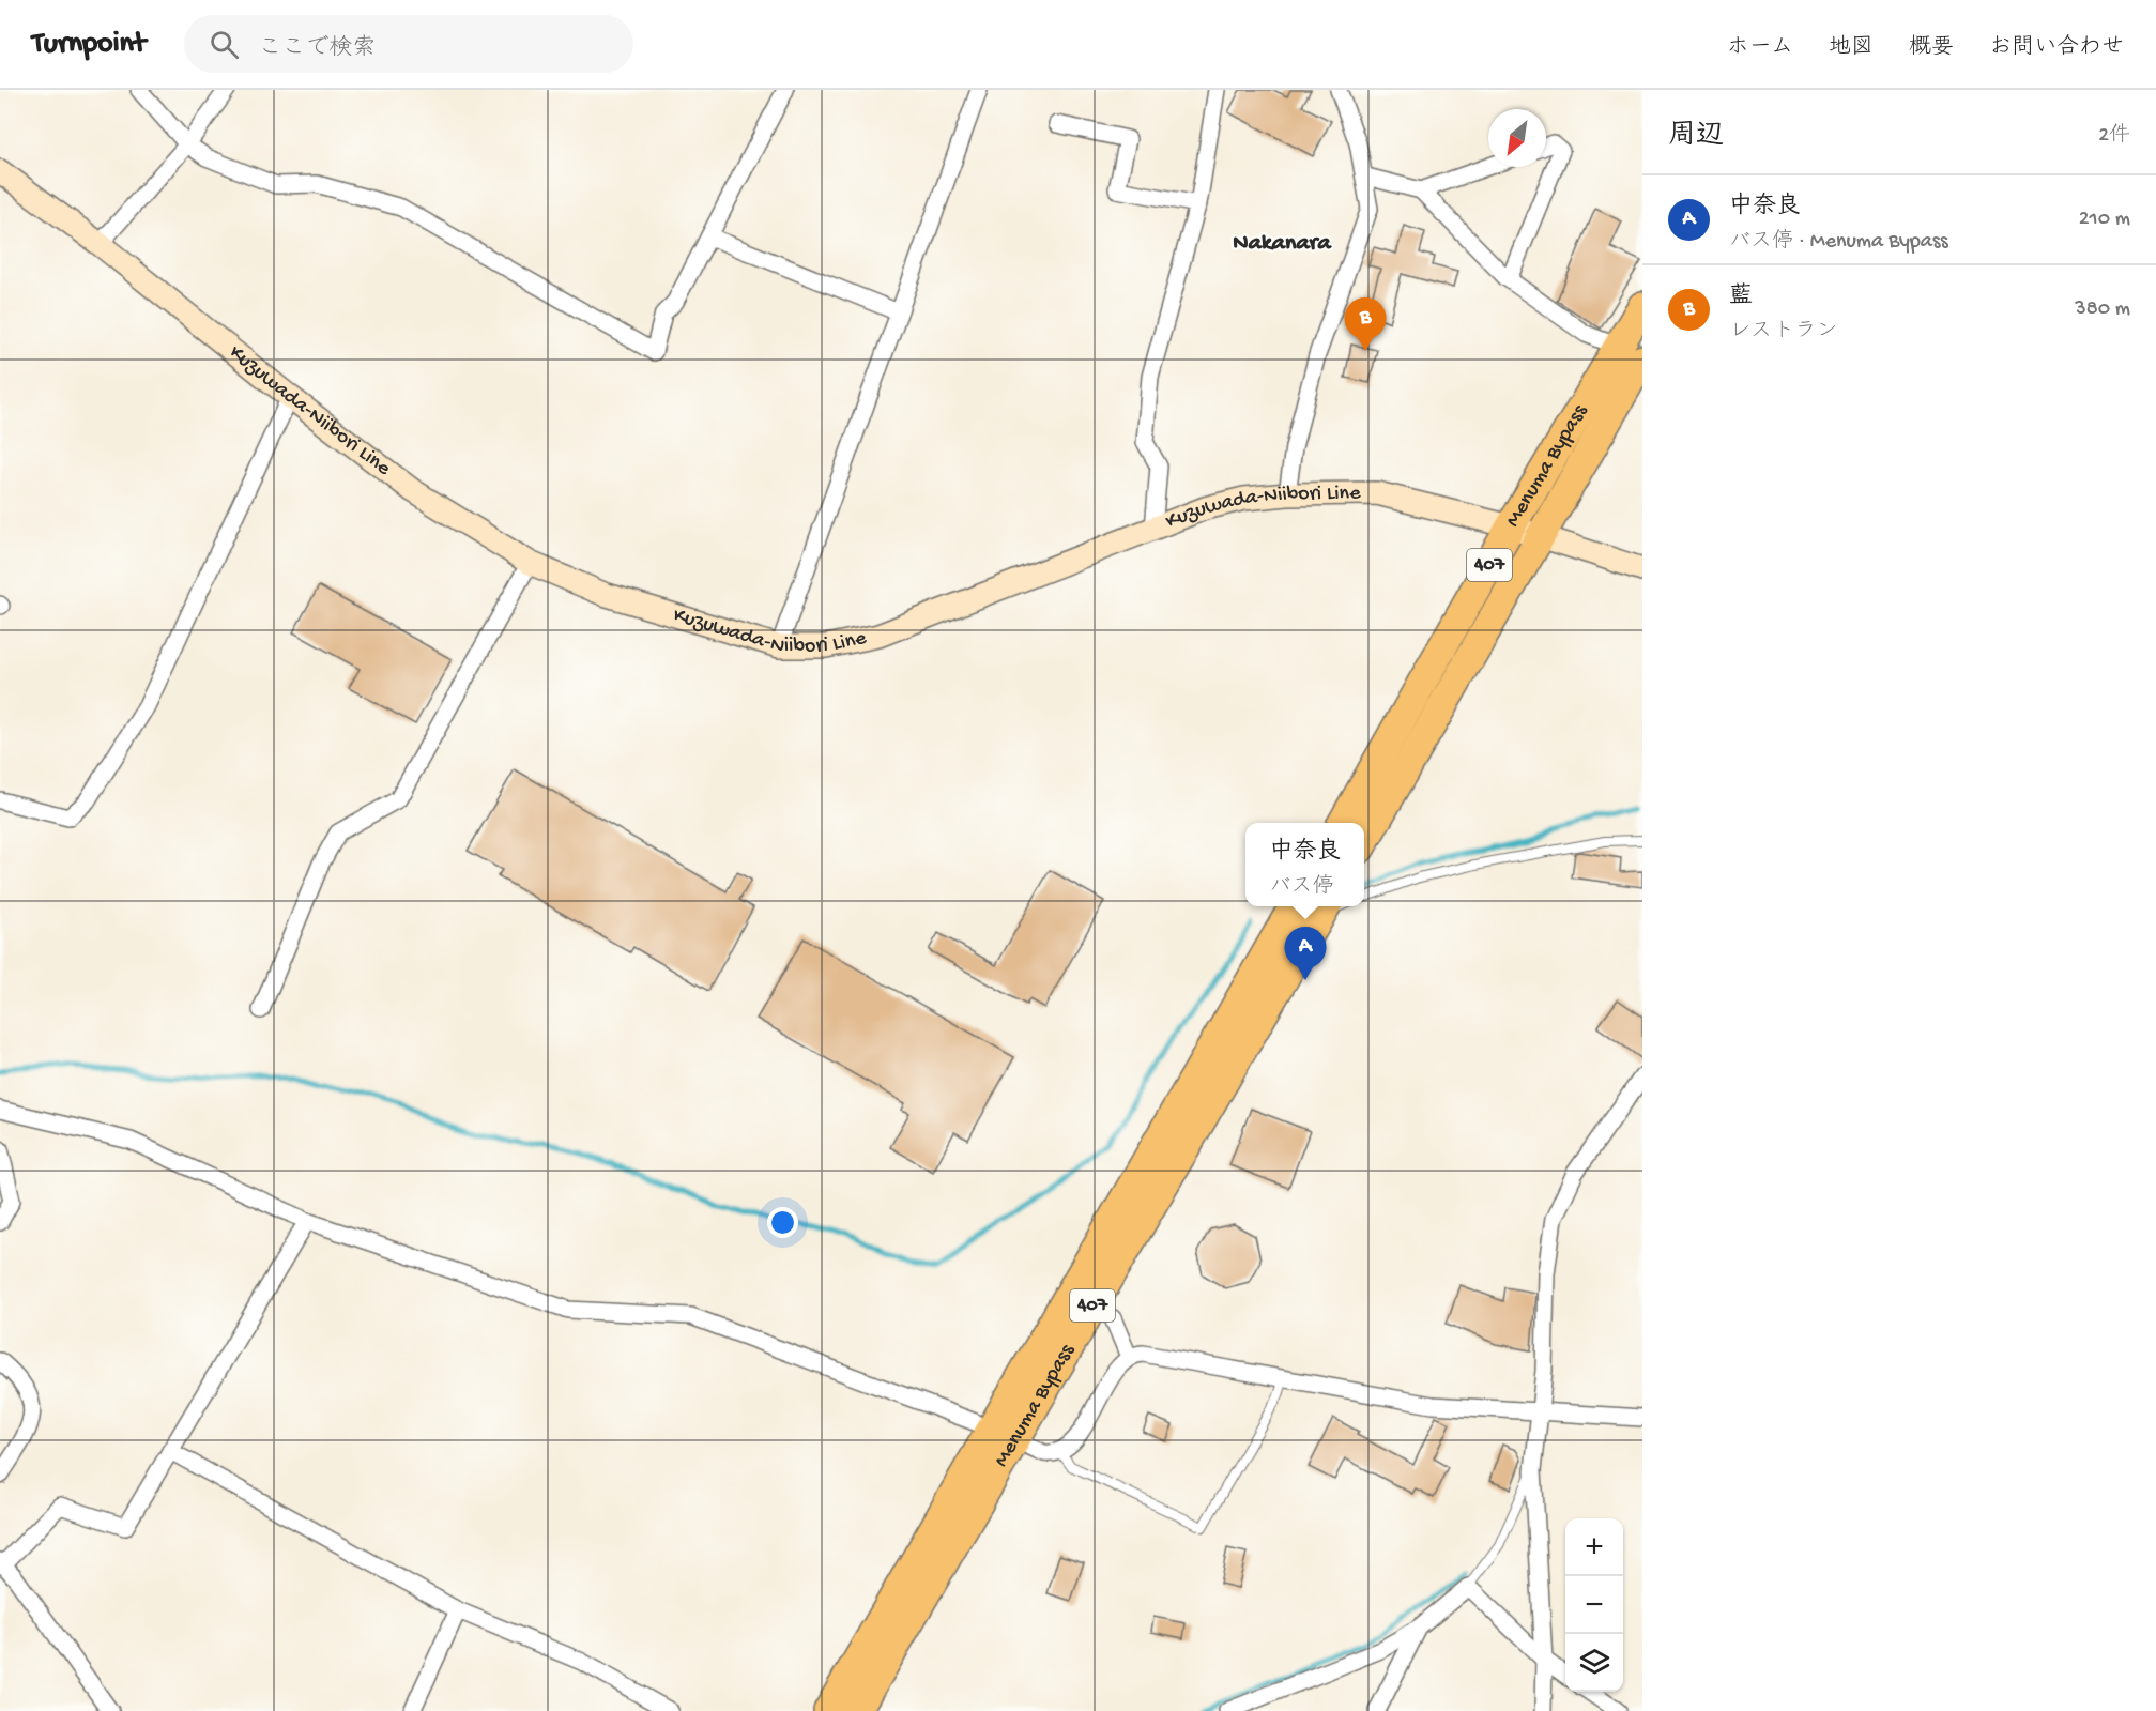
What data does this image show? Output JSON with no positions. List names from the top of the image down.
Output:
{
  "streets": {
    "highway": ["Menuma Bypass", "407"],
    "main road": ["Kuzuwada-Niibori Line"]
  },
  "crossings": [
    ["Kuzuwada-Niibori Line", "Menuma Bypass"]
  ],
  "districts": ["Nakanara"],
  "north": "bottom left",
  "page": {
    "header": "Turnpoint",
    "search": "ここで検索",
    "nav": [
      "ホーム",
      "地図",
      "概要",
      "お問い合わせ"
    ],
    "heading": ["周辺", "2件"],
    "list": [
      {
        "mark": "A",
        "name": "中奈良",
        "note": "バス停 · Menuma Bypass",
        "value": "210 m"
      },
      {
        "mark": "B",
        "name": "藍",
        "note": "レストラン",
        "value": "380 m"
      }
    ],
    "pins": ["B", "A"],
    "popup": ["中奈良", "バス停"],
    "map_buttons": ["+", "−"]
  }
}
